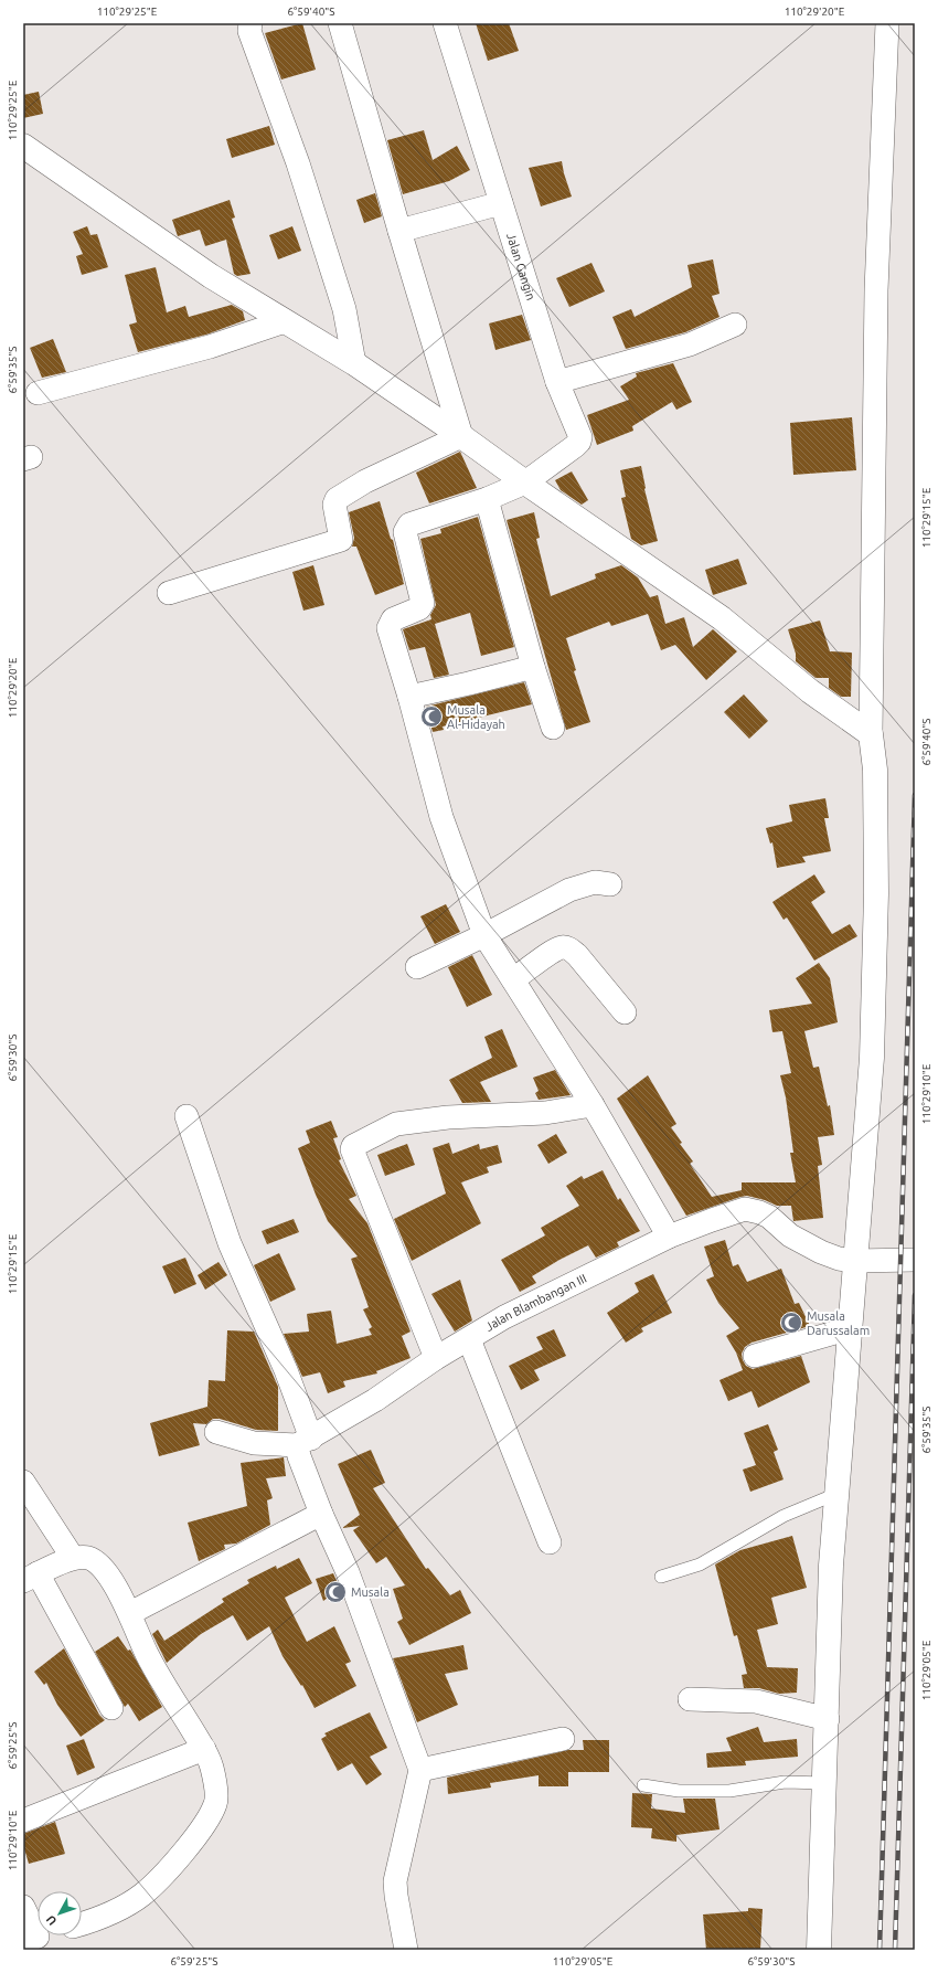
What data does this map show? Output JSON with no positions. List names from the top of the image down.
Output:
{
  "streets": {
    "street": ["Jalan Gangin", "Jalan Blambangan III"]
  },
  "places": {
    "mosque": ["Musala Al-Hidayah", "Musala Darussalam", "Musala"]
  },
  "north": "bottom left",
  "coordinates": [
    "110°29'25\"E",
    "6°59'40\"S",
    "110°29'20\"E",
    "6°59'35\"S",
    "110°29'15\"E",
    "6°59'30\"S",
    "110°29'10\"E",
    "110°29'05\"E",
    "6°59'25\"S"
  ]
}
